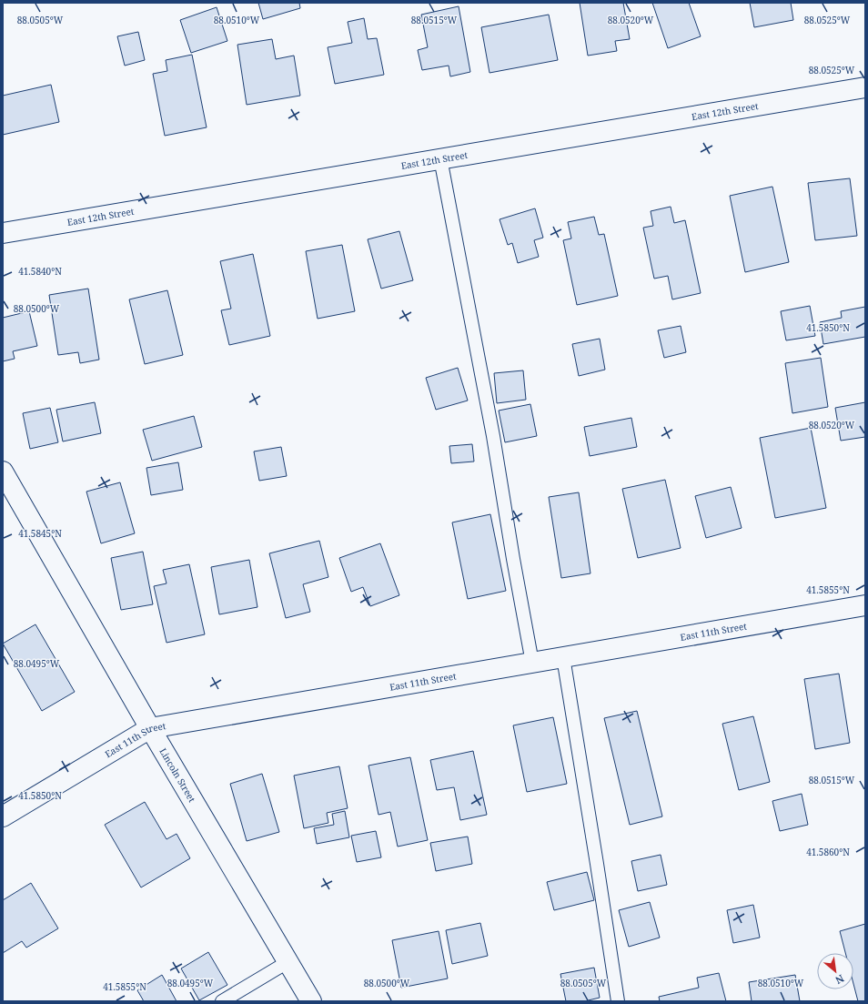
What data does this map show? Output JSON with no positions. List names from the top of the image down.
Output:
{
  "streets": {
    "street": ["East 12th Street", "East 11th Street", "Lincoln Street"]
  },
  "crossings": [
    ["East 11th Street", "Lincoln Street"]
  ],
  "north": "bottom right",
  "coordinates": [
    "88.0525°W",
    "88.0505°W",
    "88.0510°W",
    "88.0515°W",
    "88.0520°W",
    "41.5840°N",
    "88.0500°W",
    "41.5850°N",
    "41.5845°N",
    "41.5855°N",
    "88.0495°W",
    "41.5860°N"
  ]
}
